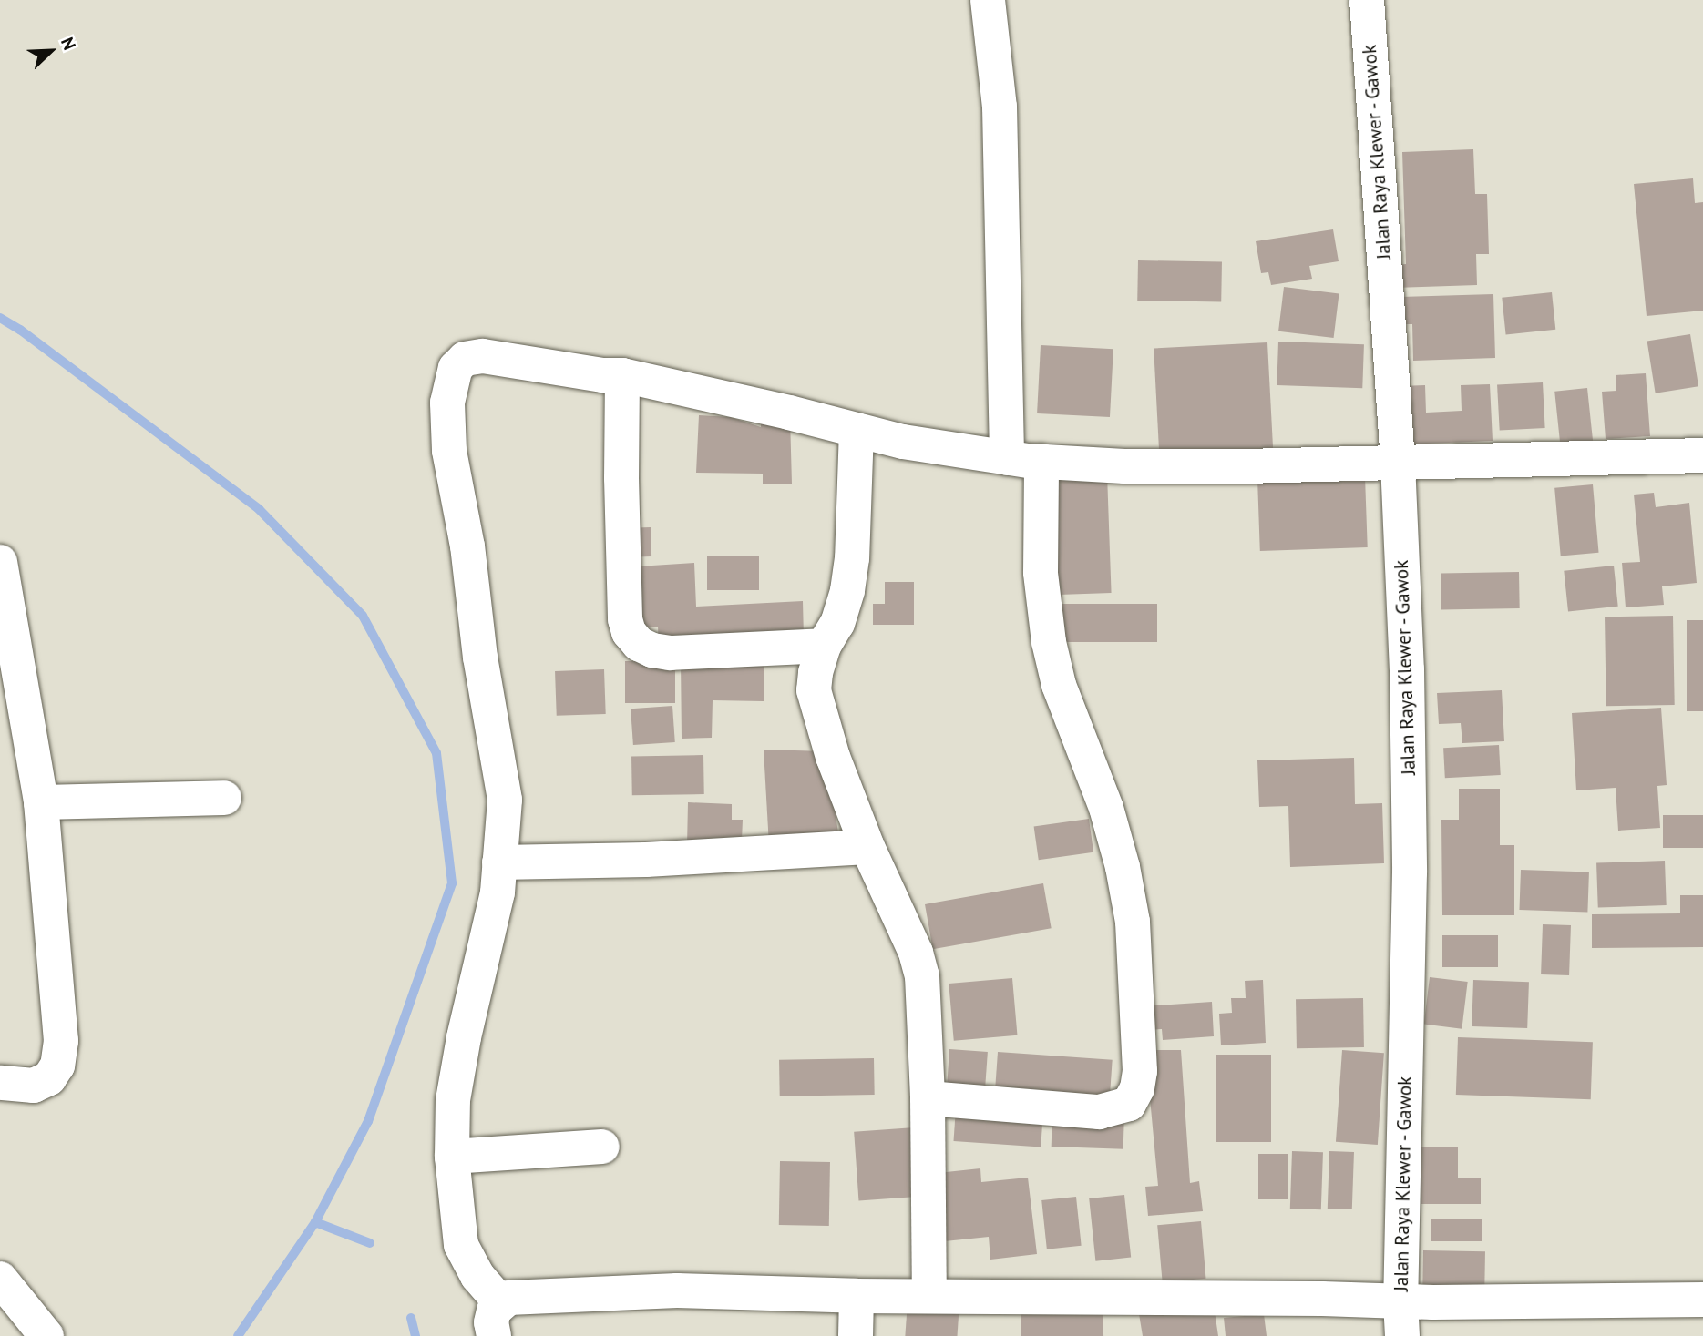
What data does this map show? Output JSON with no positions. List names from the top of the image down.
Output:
{
  "streets": {
    "street": ["Jalan Raya Klewer - Gawok"]
  },
  "north": "top right"
}
